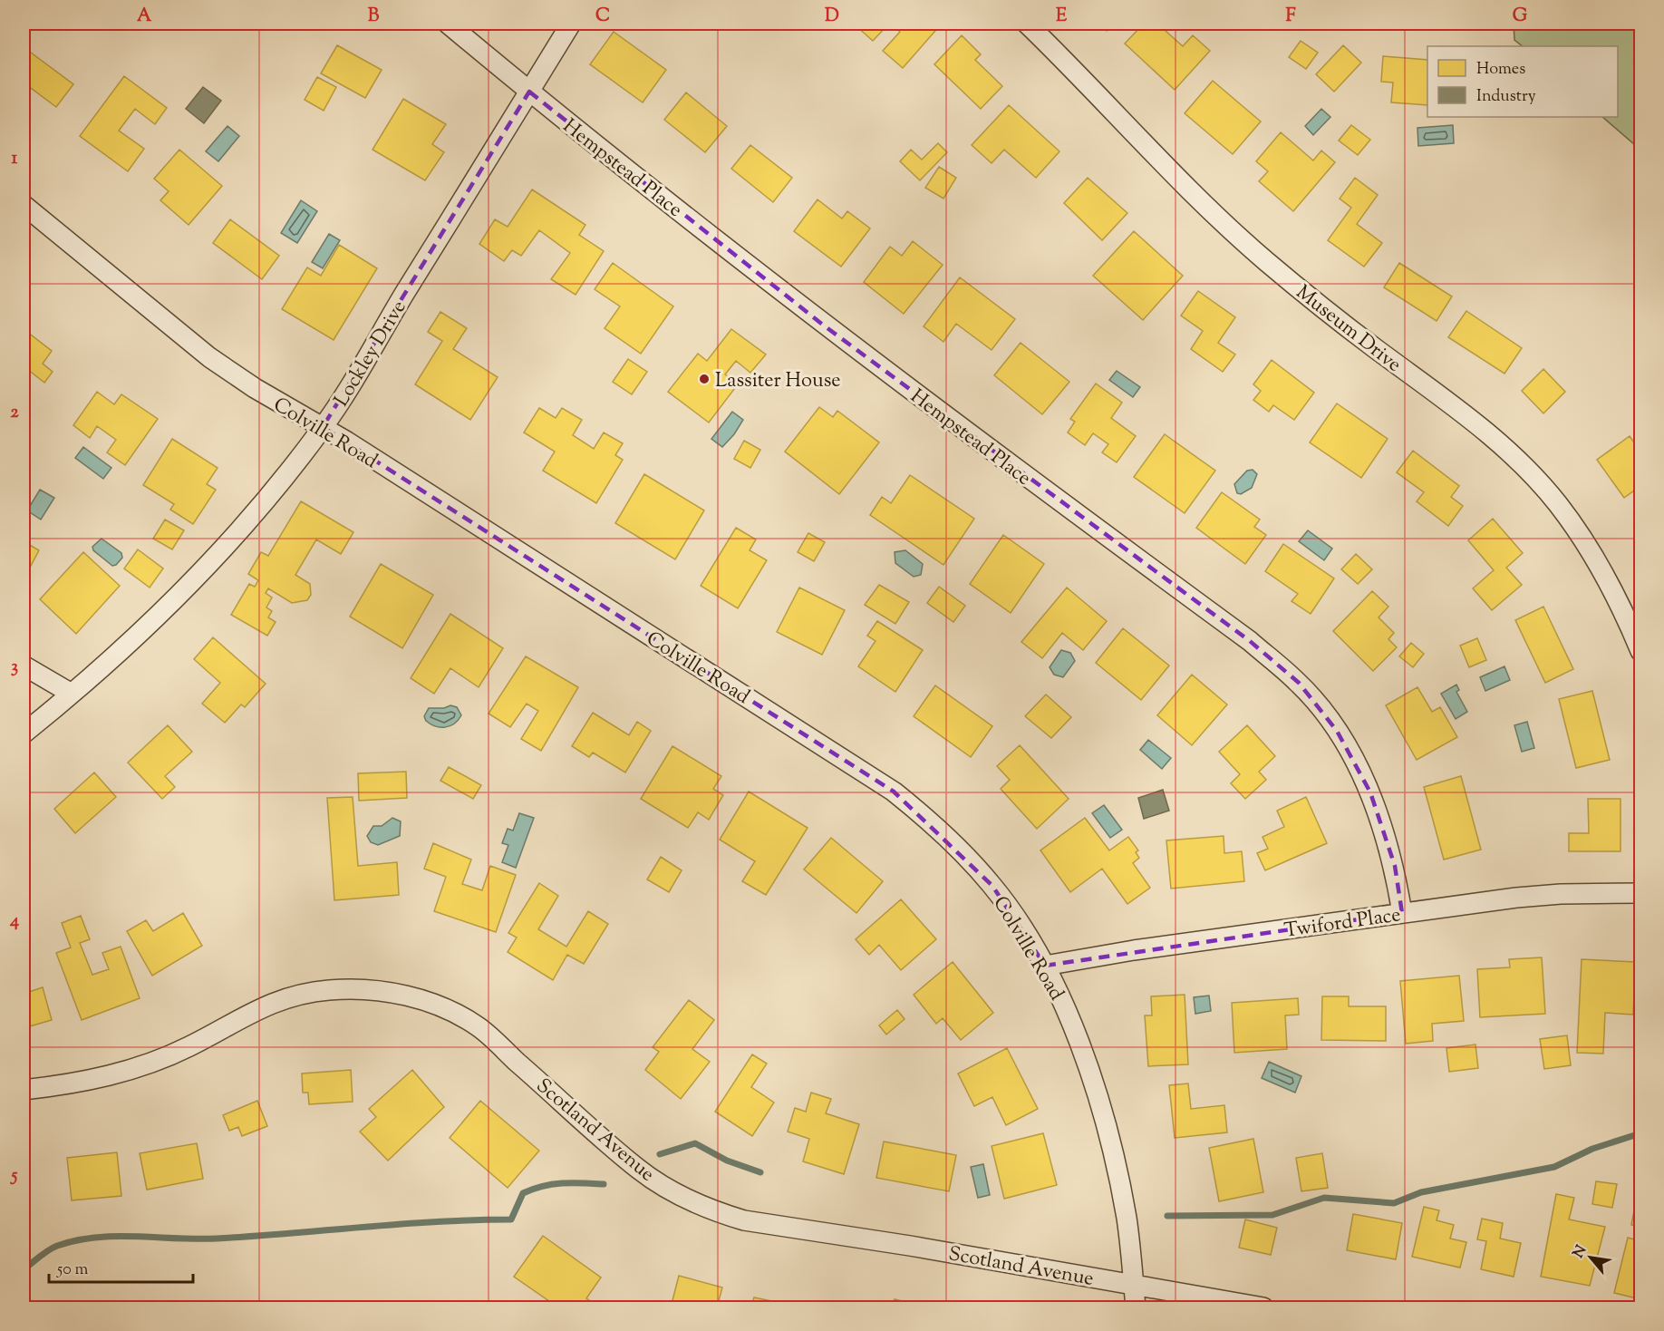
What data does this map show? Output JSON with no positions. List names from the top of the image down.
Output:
{
  "streets": {
    "street": [
      "Hempstead Place",
      "Museum Drive",
      "Lockley Drive",
      "Colville Road",
      "Twiford Place",
      "Scotland Avenue"
    ]
  },
  "crossings": [
    ["Hempstead Place", "Lockley Drive"],
    ["Hempstead Place", "Twiford Place"],
    ["Lockley Drive", "Colville Road"],
    ["Colville Road", "Twiford Place"],
    ["Colville Road", "Scotland Avenue"]
  ],
  "places": ["Lassiter House"],
  "legend": ["Homes", "Industry"],
  "scale_bar": "50 m",
  "north": "top left",
  "grid": {
    "columns": [
      "A",
      "B",
      "C",
      "D",
      "E",
      "F",
      "G"
    ],
    "rows": [
      "1",
      "2",
      "3",
      "4",
      "5"
    ]
  }
}
